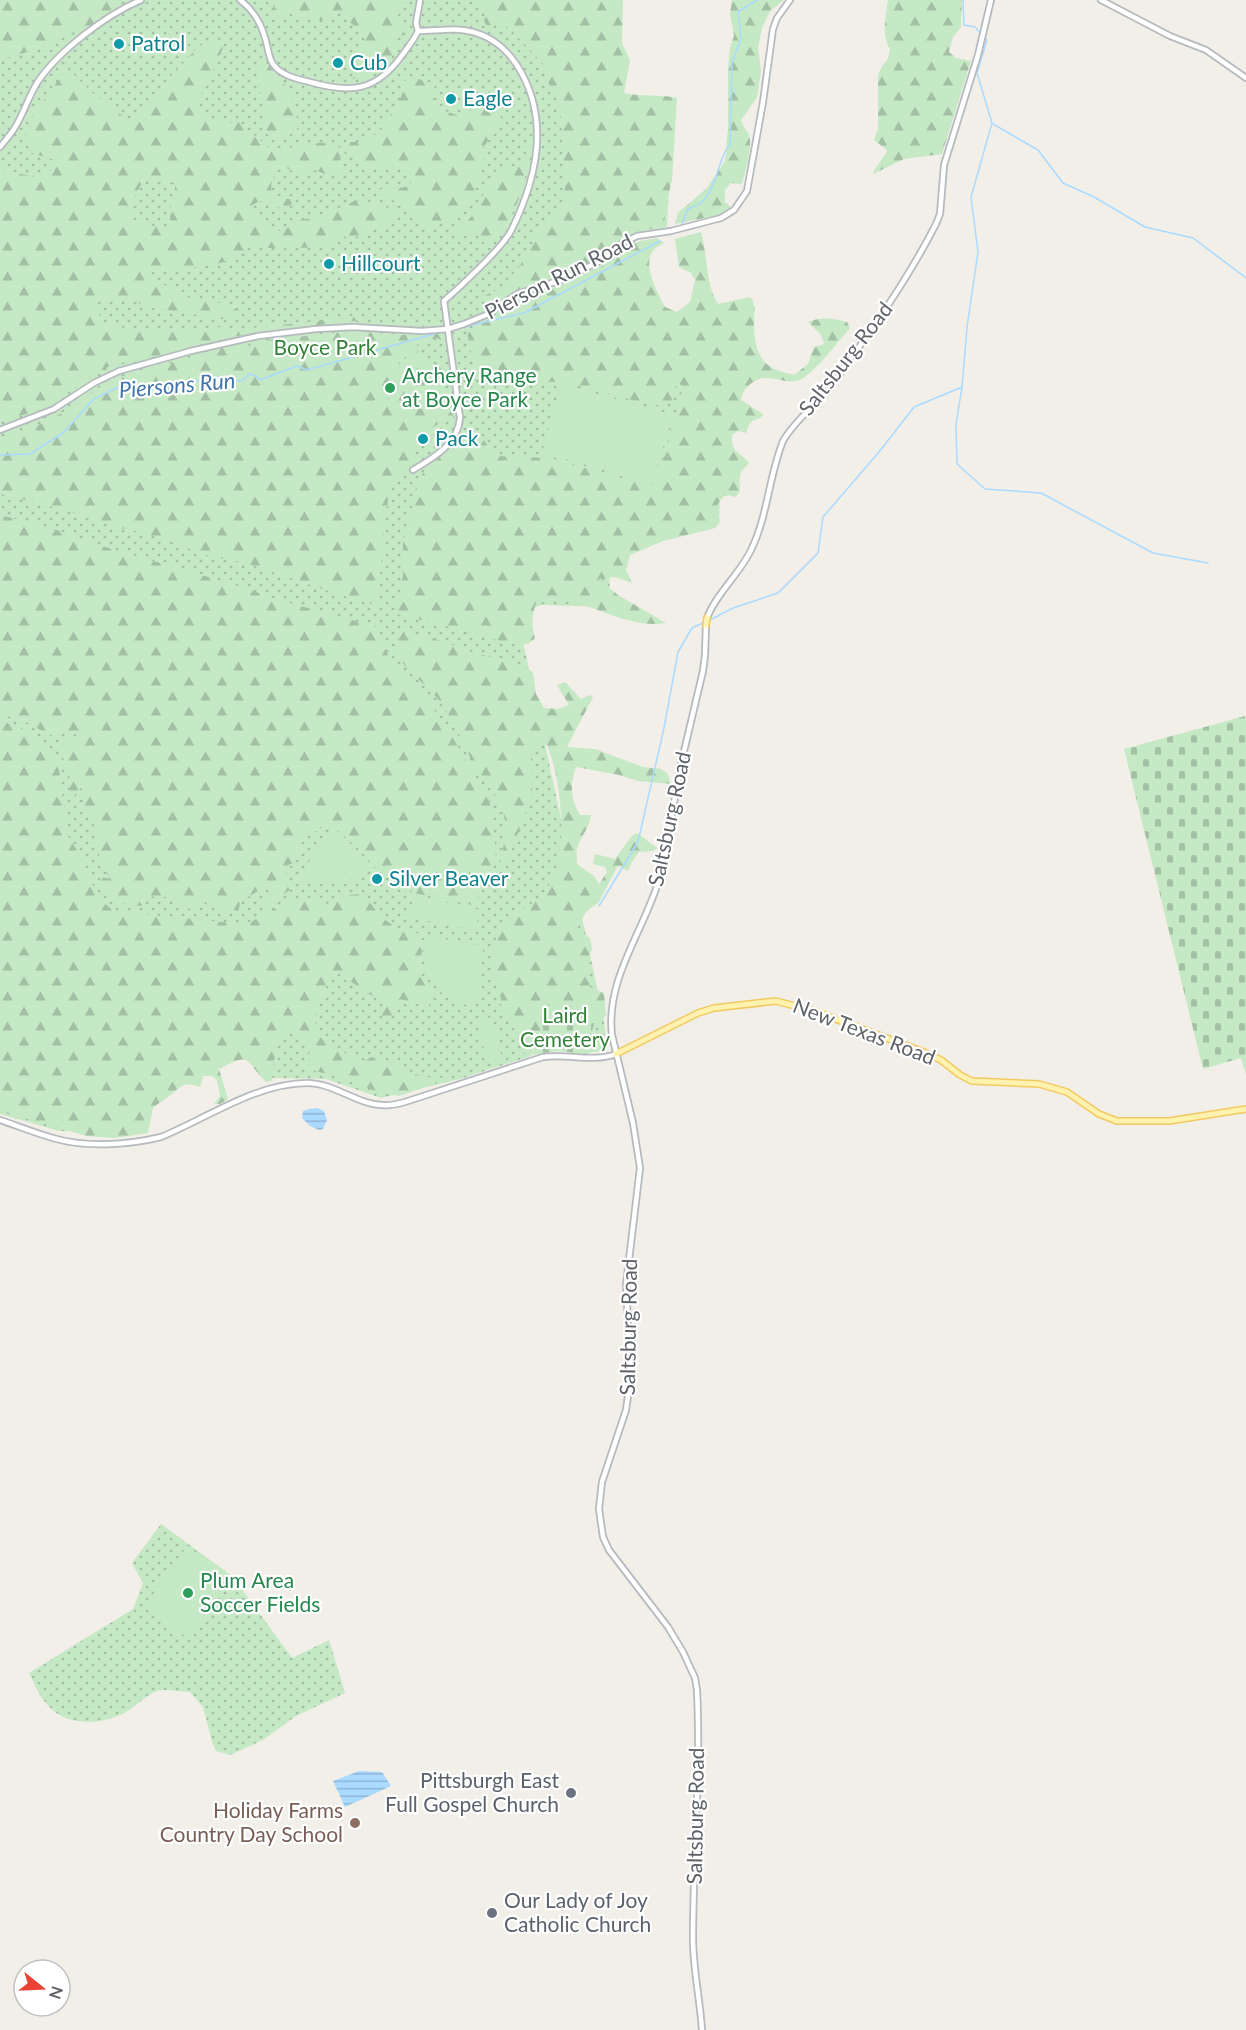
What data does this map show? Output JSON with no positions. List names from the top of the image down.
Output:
{
  "streets": {
    "main road": ["Pierson Run Road", "Saltsburg Road", "New Texas Road"]
  },
  "crossings": [
    ["Saltsburg Road", "New Texas Road"]
  ],
  "water": ["Piersons Run"],
  "parks": ["Boyce Park", "Laird Cemetery"],
  "places": [
    "Patrol",
    "Cub",
    "Eagle",
    "Hillcourt",
    "Archery Range at Boyce Park",
    "Pack",
    "Silver Beaver",
    "Plum Area Soccer Fields",
    "Pittsburgh East Full Gospel Church",
    "Holiday Farms Country Day School",
    "Our Lady of Joy Catholic Church"
  ],
  "north": "right"
}
